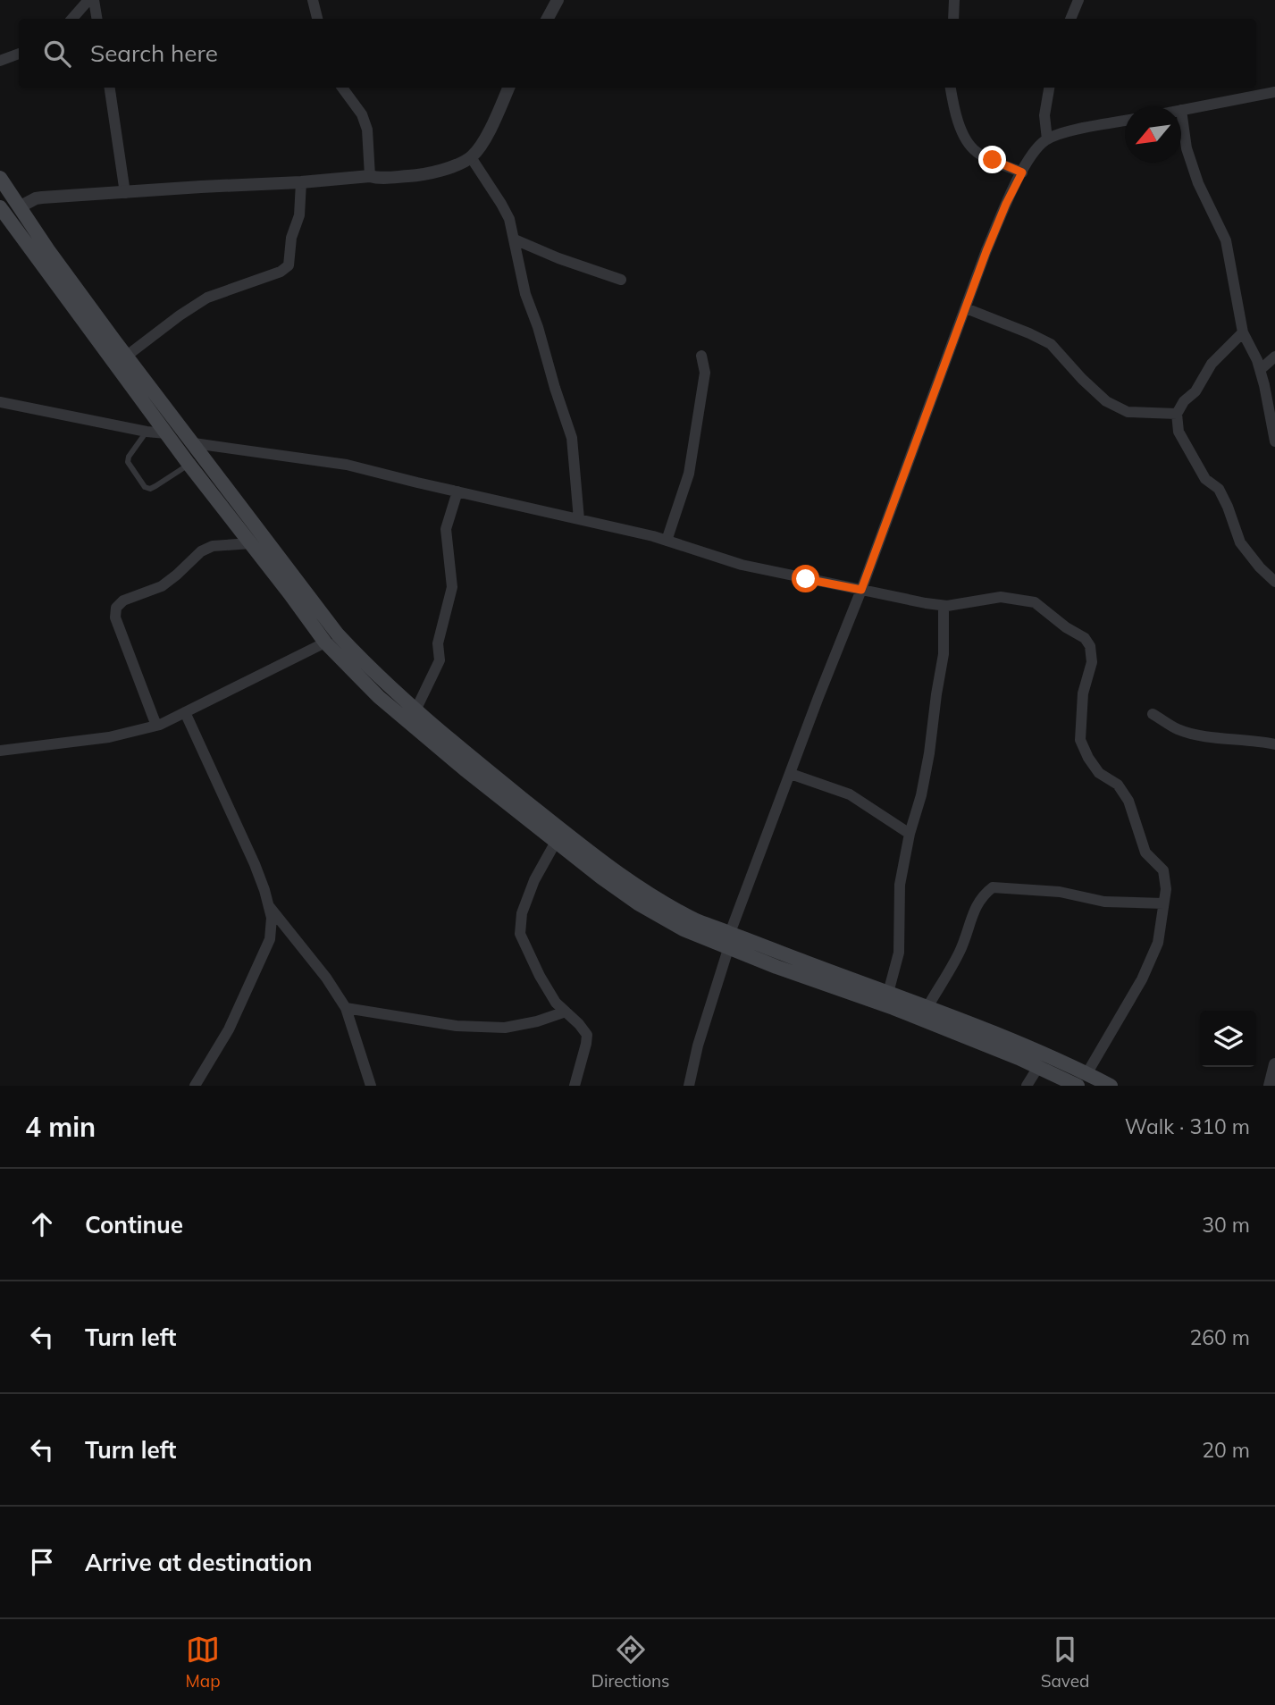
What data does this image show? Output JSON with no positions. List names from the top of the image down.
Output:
{
  "north": "bottom left",
  "page": {
    "search": "Search here",
    "heading": ["4 min", "Walk · 310 m"],
    "list": [
      ["Continue", "30 m"],
      ["Turn left", "260 m"],
      ["Turn left", "20 m"],
      "Arrive at destination"
    ],
    "nav": ["Map", "Directions", "Saved"]
  }
}
